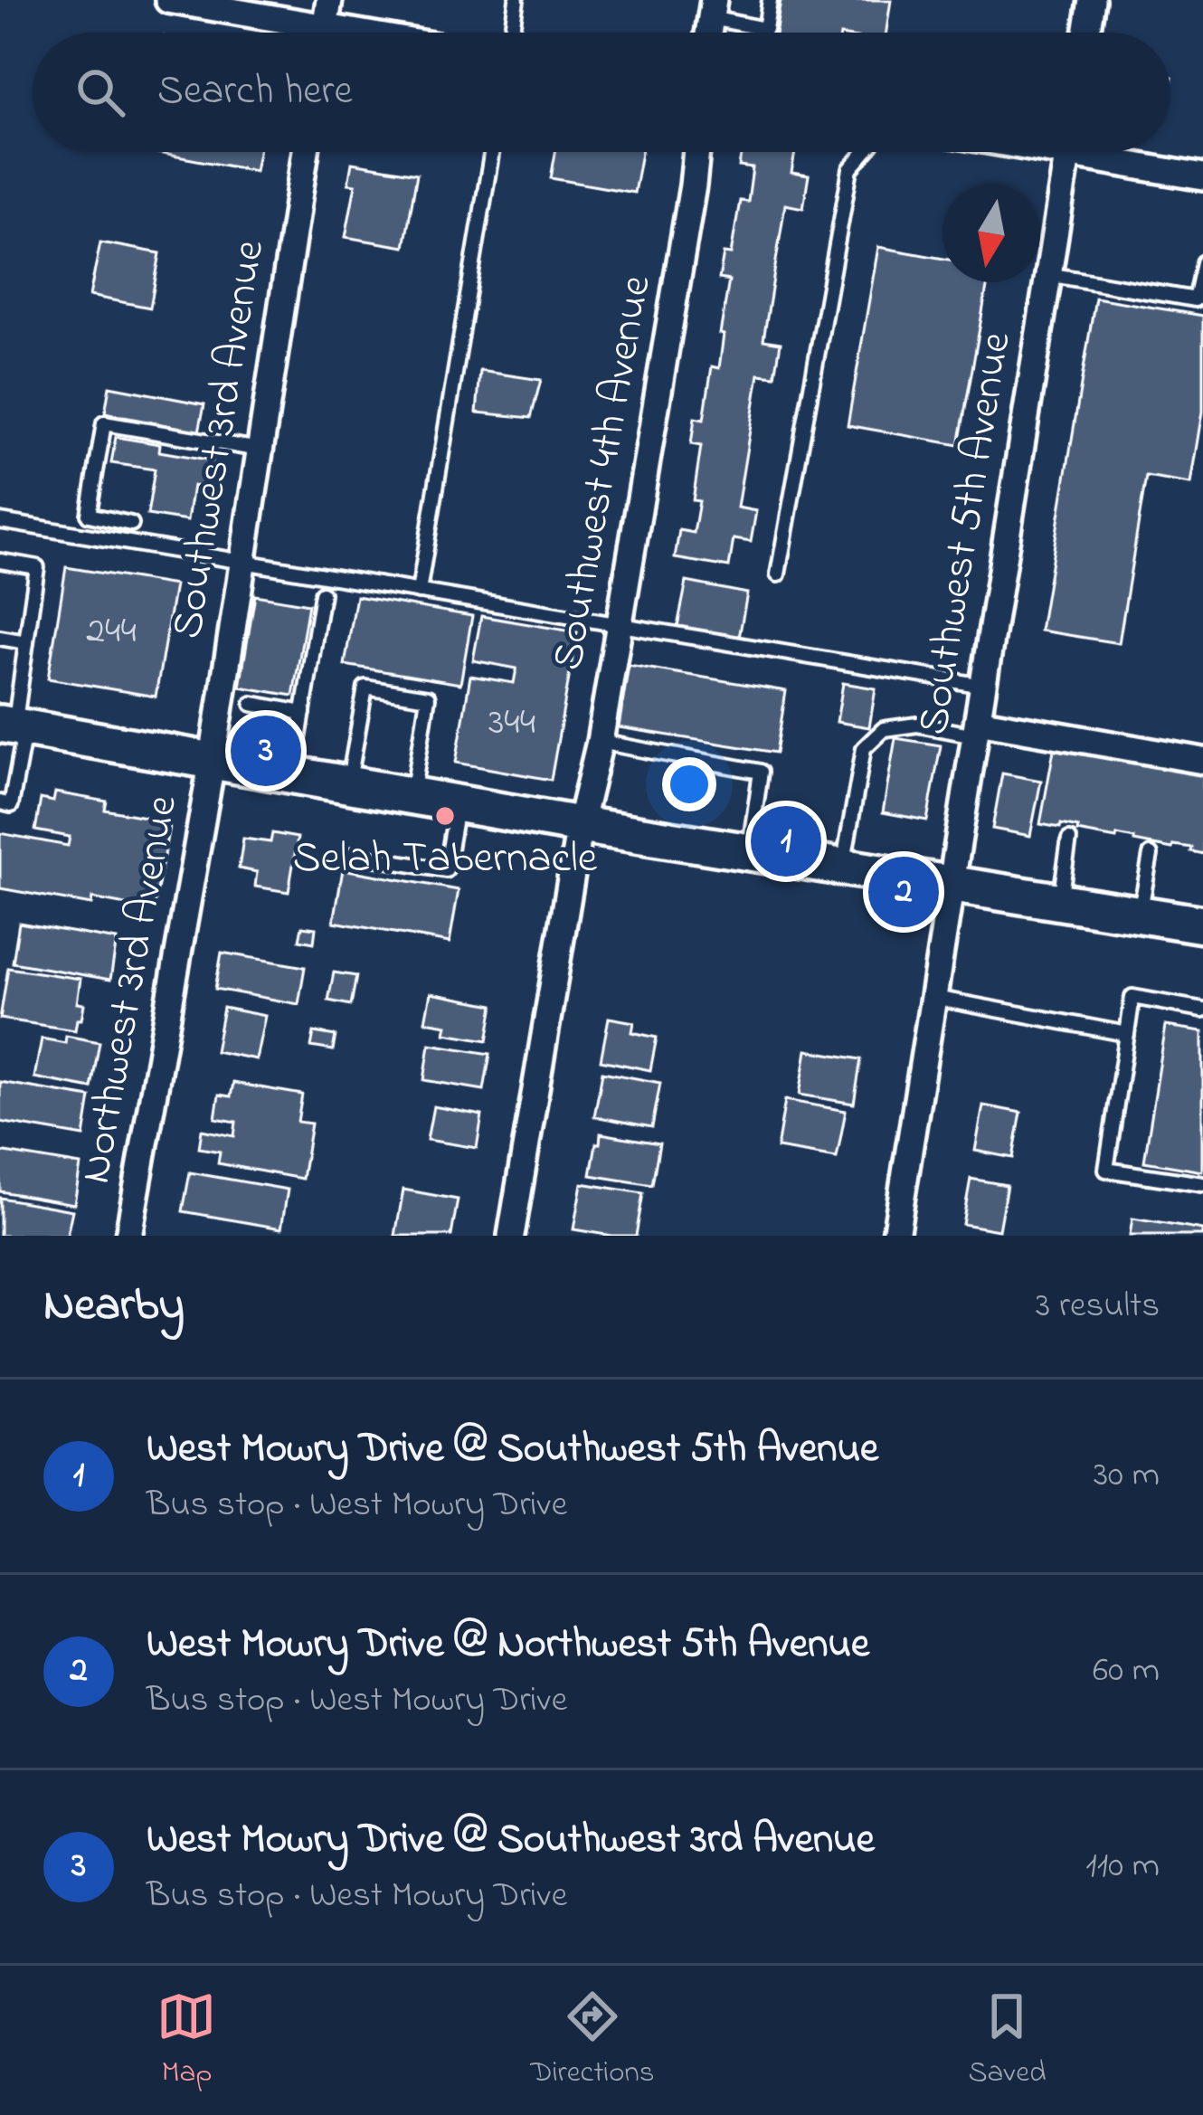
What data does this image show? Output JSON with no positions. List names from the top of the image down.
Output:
{
  "streets": {
    "street": [
      "Southwest 3rd Avenue",
      "Southwest 4th Avenue",
      "Southwest 5th Avenue",
      "Northwest 3rd Avenue"
    ]
  },
  "crossings": [
    ["Southwest 3rd Avenue", "Northwest 3rd Avenue"]
  ],
  "places": ["Selah Tabernacle"],
  "house_numbers": ["244", "344"],
  "north": "bottom",
  "page": {
    "search": "Search here",
    "pins": ["3", "1", "2"],
    "heading": ["Nearby", "3 results"],
    "list": [
      {
        "mark": "1",
        "name": "West Mowry Drive @ Southwest 5th Avenue",
        "note": "Bus stop · West Mowry Drive",
        "value": "30 m"
      },
      {
        "mark": "2",
        "name": "West Mowry Drive @ Northwest 5th Avenue",
        "note": "Bus stop · West Mowry Drive",
        "value": "60 m"
      },
      {
        "mark": "3",
        "name": "West Mowry Drive @ Southwest 3rd Avenue",
        "note": "Bus stop · West Mowry Drive",
        "value": "110 m"
      }
    ],
    "nav": ["Map", "Directions", "Saved"]
  }
}
